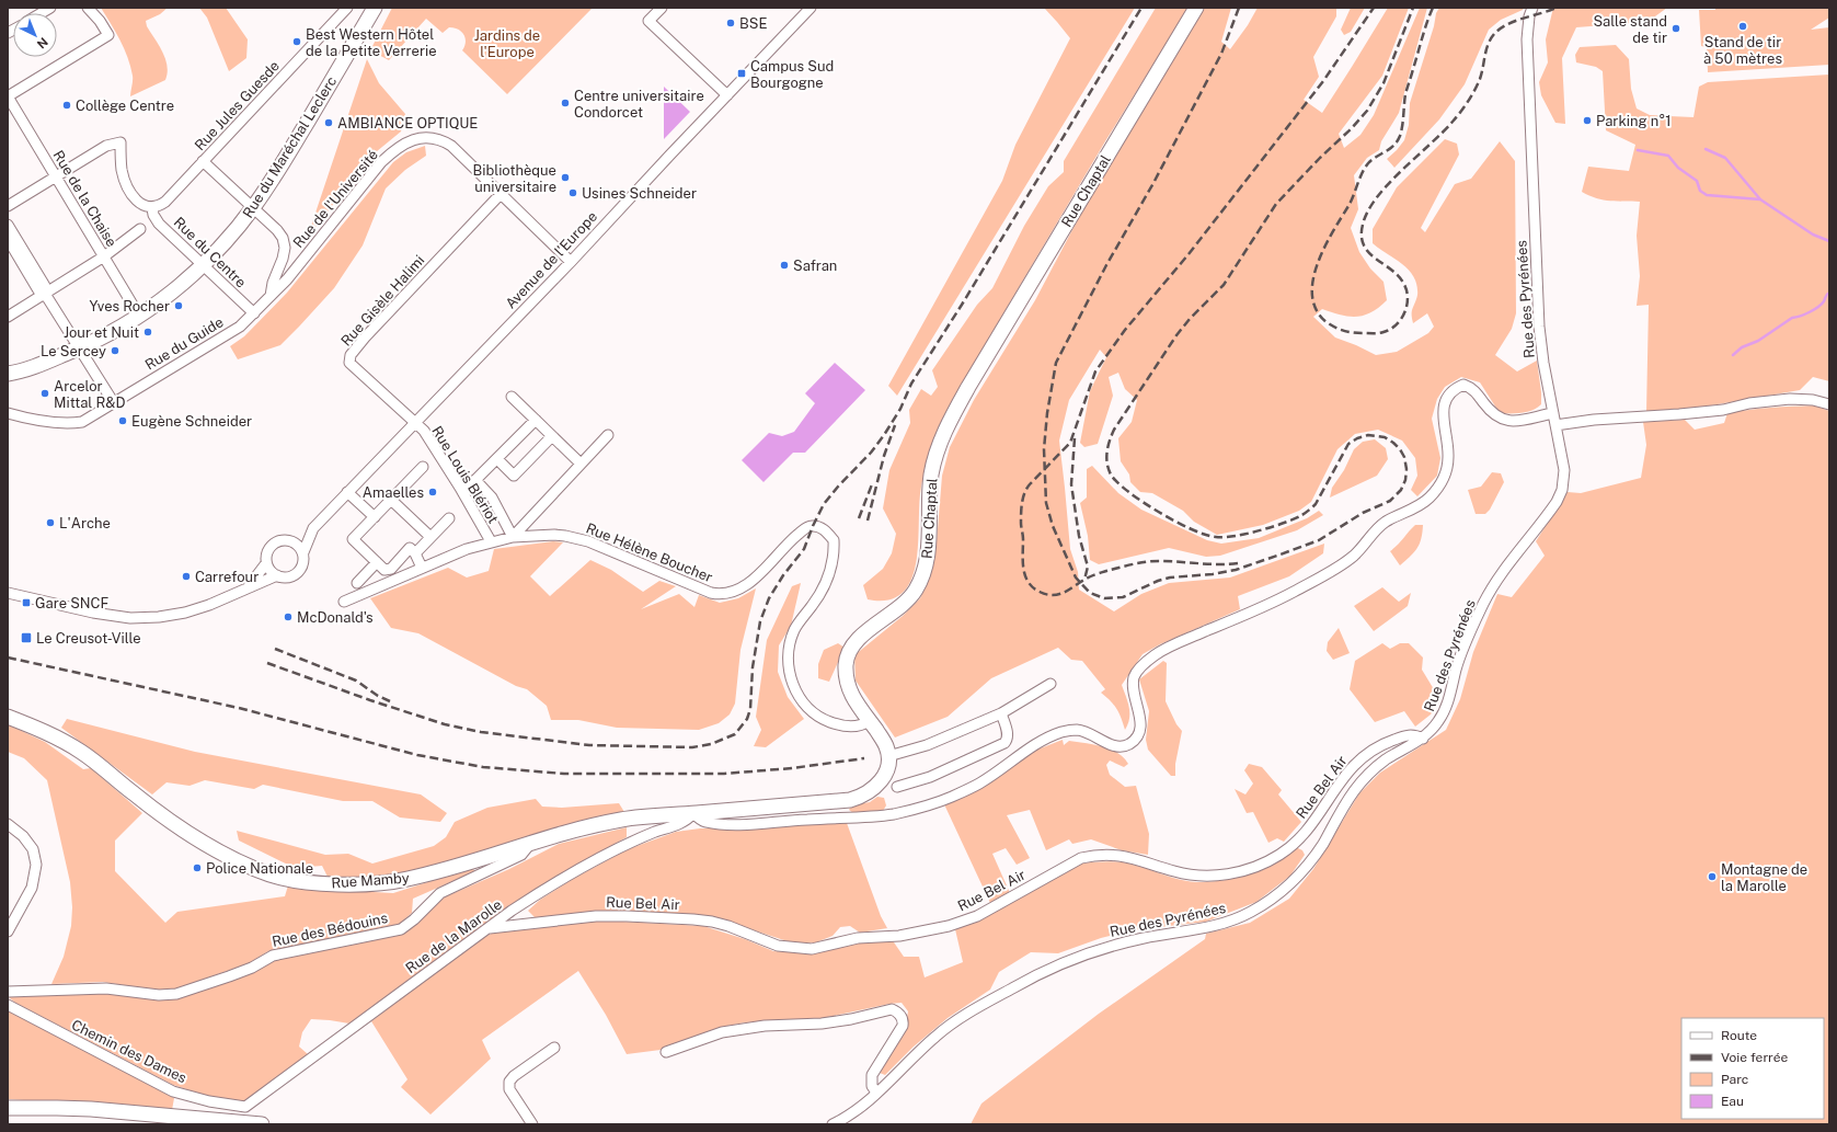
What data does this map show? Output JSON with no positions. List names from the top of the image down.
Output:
{
  "streets": {
    "street": [
      "Rue Jules Guesde",
      "Rue du Maréchal Leclerc",
      "Rue Chaptal",
      "Rue de la Chaise",
      "Rue de l'Université",
      "Rue du Centre",
      "Avenue de l'Europe",
      "Rue des Pyrénées",
      "Rue Gisèle Halimi",
      "Rue du Guide",
      "Rue Louis Blériot",
      "Rue Hélène Boucher",
      "Rue Bel Air",
      "Rue Mamby",
      "Rue des Bédouins",
      "Rue de la Marolle",
      "Chemin des Dames"
    ]
  },
  "crossings": [
    ["Rue Jules Guesde", "Rue du Centre"],
    ["Rue du Maréchal Leclerc", "Rue de la Chaise"],
    ["Rue du Maréchal Leclerc", "Rue du Centre"],
    ["Rue Chaptal", "Rue Hélène Boucher"],
    ["Rue de l'Université", "Avenue de l'Europe"],
    ["Rue de l'Université", "Rue Gisèle Halimi"],
    ["Rue de l'Université", "Rue du Guide"],
    ["Rue du Centre", "Rue du Guide"],
    ["Avenue de l'Europe", "Rue Gisèle Halimi"],
    ["Avenue de l'Europe", "Rue Louis Blériot"],
    ["Rue des Pyrénées", "Rue Bel Air"],
    ["Rue Gisèle Halimi", "Rue Louis Blériot"],
    ["Rue Louis Blériot", "Rue Hélène Boucher"],
    ["Rue Bel Air", "Rue de la Marolle"],
    ["Rue Mamby", "Rue des Bédouins"],
    ["Rue Mamby", "Rue de la Marolle"],
    ["Rue de la Marolle", "Chemin des Dames"]
  ],
  "parks": ["Jardins de l'Europe"],
  "places": {
    "other": [
      "BSE",
      "Stand de tir à 50 mètres",
      "Salle stand de tir",
      "Best Western Hôtel de la Petite Verrerie",
      "Centre universitaire Condorcet",
      "Collège Centre",
      "Parking n°1",
      "AMBIANCE OPTIQUE",
      "Bibliothèque universitaire",
      "Usines Schneider",
      "Safran",
      "Yves Rocher",
      "Jour et Nuit",
      "Le Sercey",
      "Arcelor Mittal R&D",
      "Eugène Schneider",
      "Amaelles",
      "L'Arche",
      "Carrefour",
      "McDonald's",
      "Police Nationale",
      "Montagne de la Marolle"
    ],
    "transit": ["Campus Sud Bourgogne", "Gare SNCF", "Le Creusot-Ville"]
  },
  "legend": [
    "Route",
    "Voie ferrée",
    "Parc",
    "Eau"
  ],
  "north": "bottom right"
}
